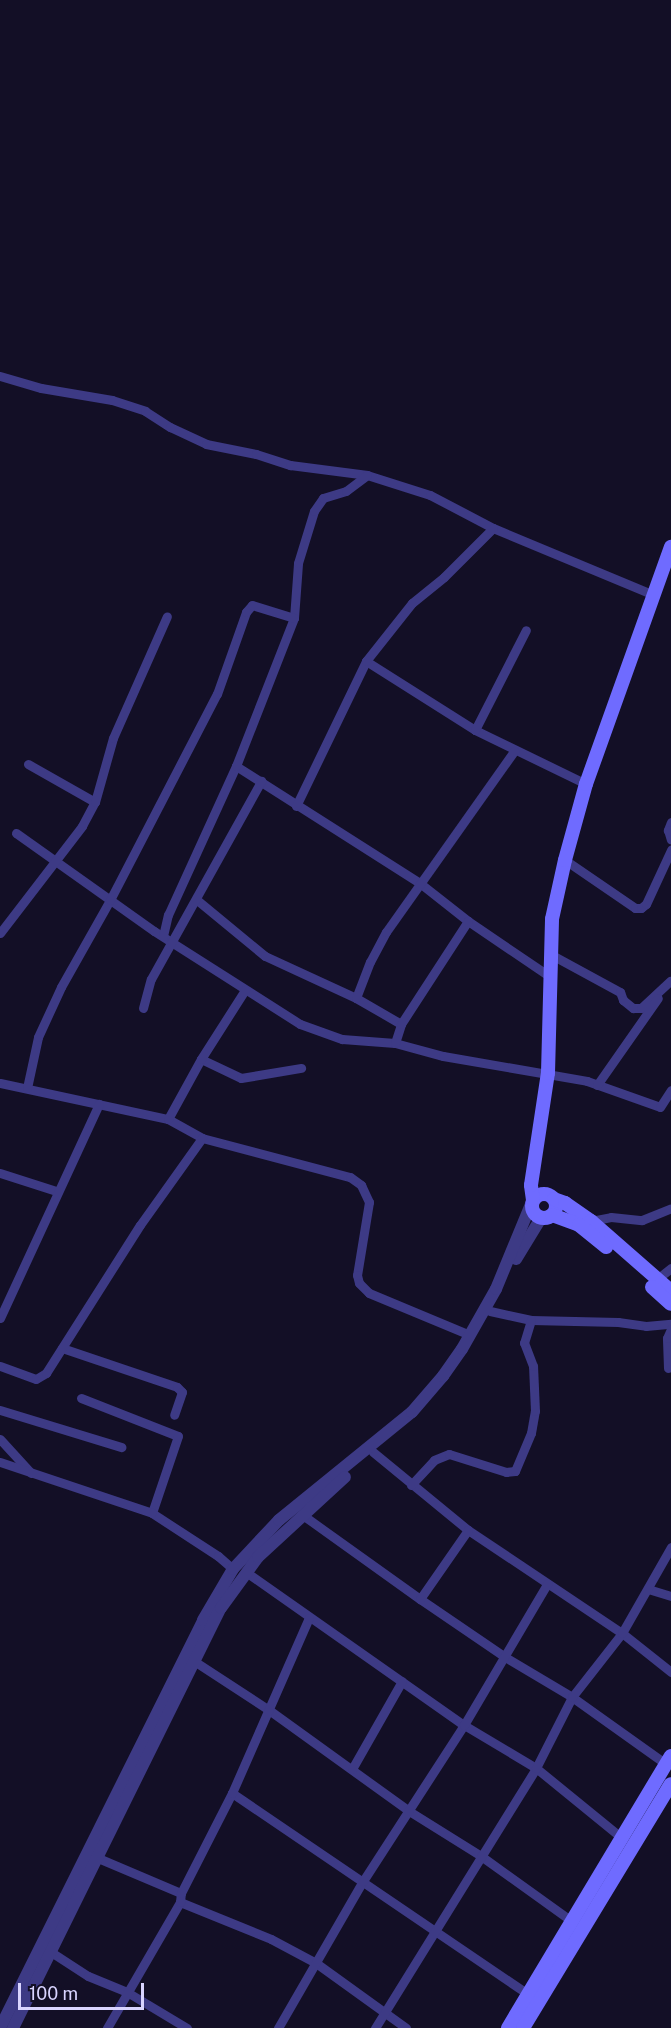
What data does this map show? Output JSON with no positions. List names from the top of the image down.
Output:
{
  "scale_bar": "100 m"
}
